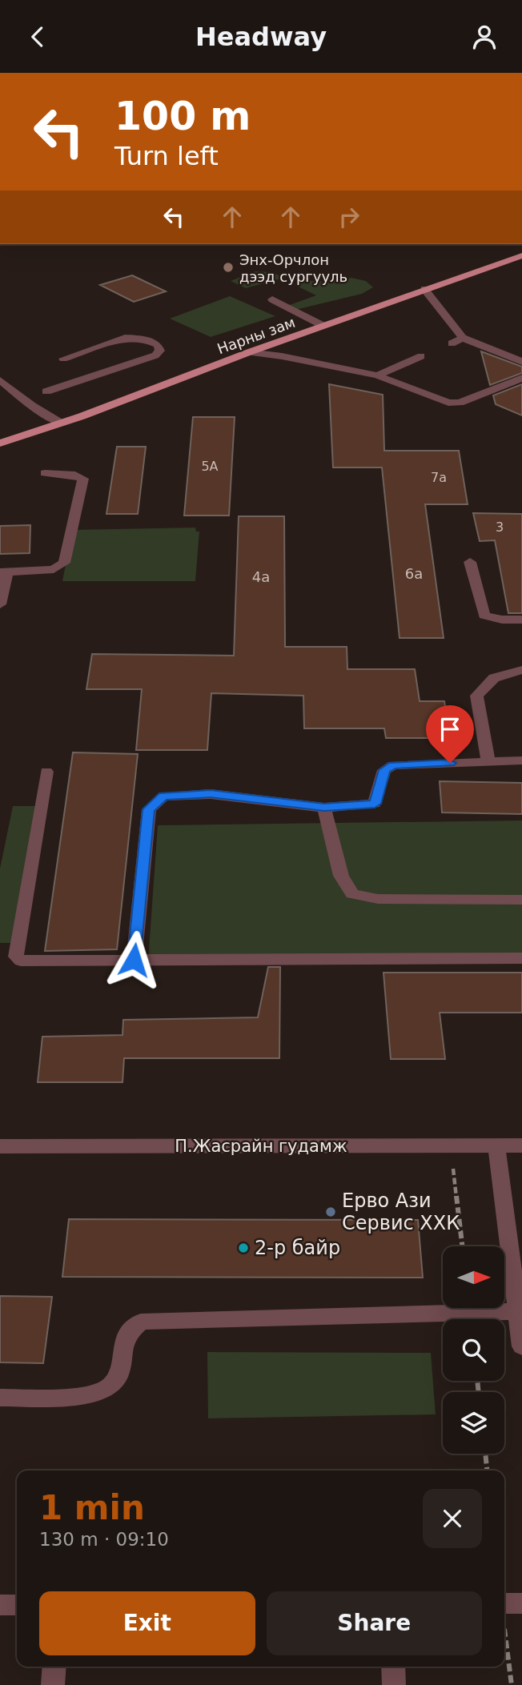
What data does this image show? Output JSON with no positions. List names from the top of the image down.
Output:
{
  "streets": {
    "main road": ["Нарны зам"],
    "street": ["П.Жасрайн гудамж"]
  },
  "places": ["Энх-Орчлон дээд сургууль", "Ерво Ази Сервис ХХК", "2-р байр"],
  "house_numbers": [
    "5А",
    "7а",
    "3",
    "6а",
    "4а"
  ],
  "north": "right",
  "page": {
    "header": "Headway",
    "turn": ["100 m", "Turn left"],
    "heading": ["1 min", "130 m · 09:10"],
    "buttons": ["Exit", "Share"]
  }
}
